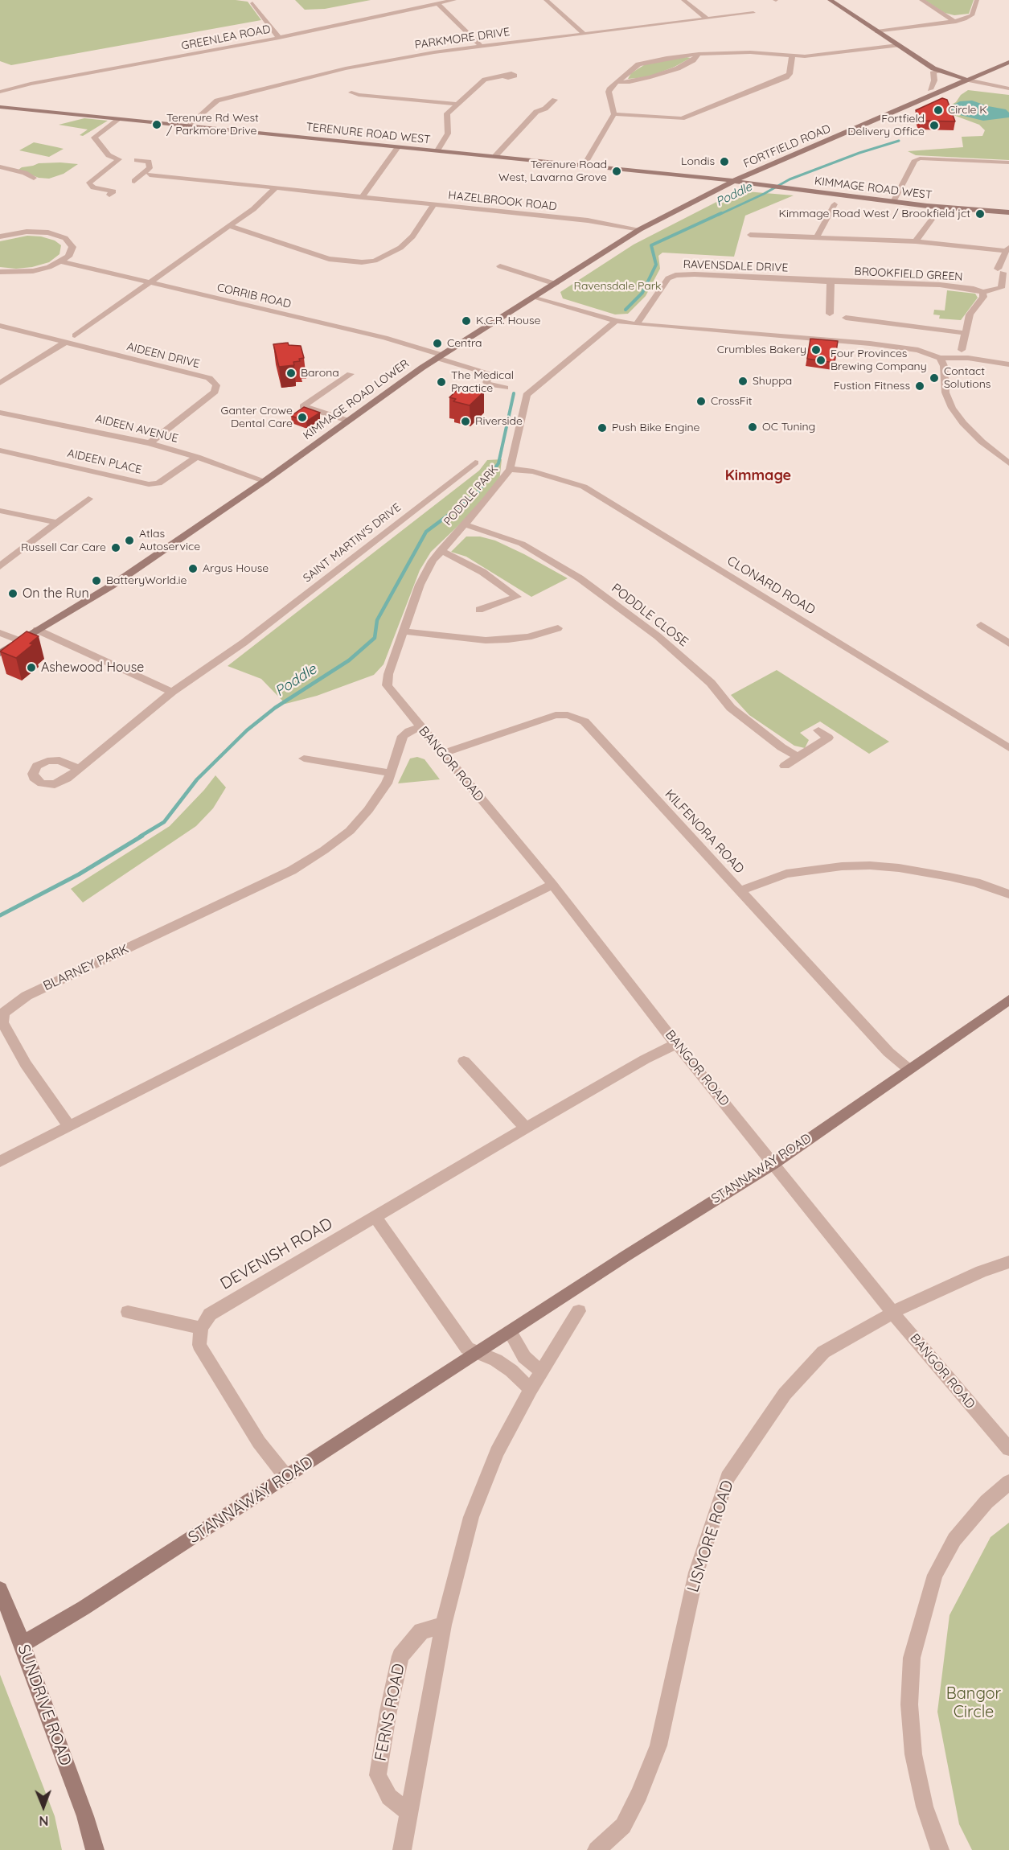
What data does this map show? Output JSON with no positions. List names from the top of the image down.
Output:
{
  "streets": {
    "main road": [
      "TERENURE ROAD WEST",
      "FORTFIELD ROAD",
      "KIMMAGE ROAD WEST",
      "KIMMAGE ROAD LOWER",
      "STANNAWAY ROAD",
      "SUNDRIVE ROAD"
    ],
    "street": [
      "GREENLEA ROAD",
      "PARKMORE DRIVE",
      "HAZELBROOK ROAD",
      "RAVENSDALE DRIVE",
      "BROOKFIELD GREEN",
      "CORRIB ROAD",
      "AIDEEN DRIVE",
      "AIDEEN AVENUE",
      "AIDEEN PLACE",
      "PODDLE PARK",
      "SAINT MARTIN'S DRIVE",
      "CLONARD ROAD",
      "PODDLE CLOSE",
      "BANGOR ROAD",
      "KILFENORA ROAD",
      "BLARNEY PARK",
      "DEVENISH ROAD",
      "LISMORE ROAD",
      "FERNS ROAD"
    ]
  },
  "crossings": [
    ["PARKMORE DRIVE", "TERENURE ROAD WEST"],
    ["TERENURE ROAD WEST", "FORTFIELD ROAD"],
    ["TERENURE ROAD WEST", "KIMMAGE ROAD WEST"],
    ["TERENURE ROAD WEST", "KIMMAGE ROAD LOWER"],
    ["FORTFIELD ROAD", "KIMMAGE ROAD WEST"],
    ["FORTFIELD ROAD", "KIMMAGE ROAD LOWER"],
    ["KIMMAGE ROAD WEST", "KIMMAGE ROAD LOWER"],
    ["HAZELBROOK ROAD", "KIMMAGE ROAD LOWER"],
    ["RAVENSDALE DRIVE", "BROOKFIELD GREEN"],
    ["CORRIB ROAD", "KIMMAGE ROAD LOWER"],
    ["AIDEEN DRIVE", "AIDEEN AVENUE"],
    ["KIMMAGE ROAD LOWER", "AIDEEN AVENUE"],
    ["AIDEEN AVENUE", "AIDEEN PLACE"],
    ["PODDLE PARK", "CLONARD ROAD"],
    ["PODDLE PARK", "PODDLE CLOSE"],
    ["PODDLE PARK", "BANGOR ROAD"],
    ["BANGOR ROAD", "KILFENORA ROAD"],
    ["BANGOR ROAD", "BLARNEY PARK"],
    ["BANGOR ROAD", "STANNAWAY ROAD"],
    ["BANGOR ROAD", "DEVENISH ROAD"],
    ["BANGOR ROAD", "LISMORE ROAD"],
    ["KILFENORA ROAD", "STANNAWAY ROAD"],
    ["STANNAWAY ROAD", "SUNDRIVE ROAD"]
  ],
  "districts": ["Kimmage"],
  "water": ["Poddle"],
  "parks": ["Ravensdale Park", "Bangor Circle"],
  "places": [
    "Circle K",
    "Terenure Rd West / Parkmore Drive",
    "Fortfield Delivery Office",
    "Londis",
    "Terenure Road West, Lavarna Grove",
    "Kimmage Road West / Brookfield jct",
    "K.C.R. House",
    "Centra",
    "Crumbles Bakery",
    "Four Provinces Brewing Company",
    "Barona",
    "Contact Solutions",
    "Shuppa",
    "The Medical Practice",
    "Fustion Fitness",
    "CrossFit",
    "Ganter Crowe Dental Care",
    "Riverside",
    "OC Tuning",
    "Push Bike Engine",
    "Atlas Autoservice",
    "Russell Car Care",
    "Argus House",
    "BatteryWorld.ie",
    "On the Run",
    "Ashewood House"
  ],
  "north": "bottom"
}
